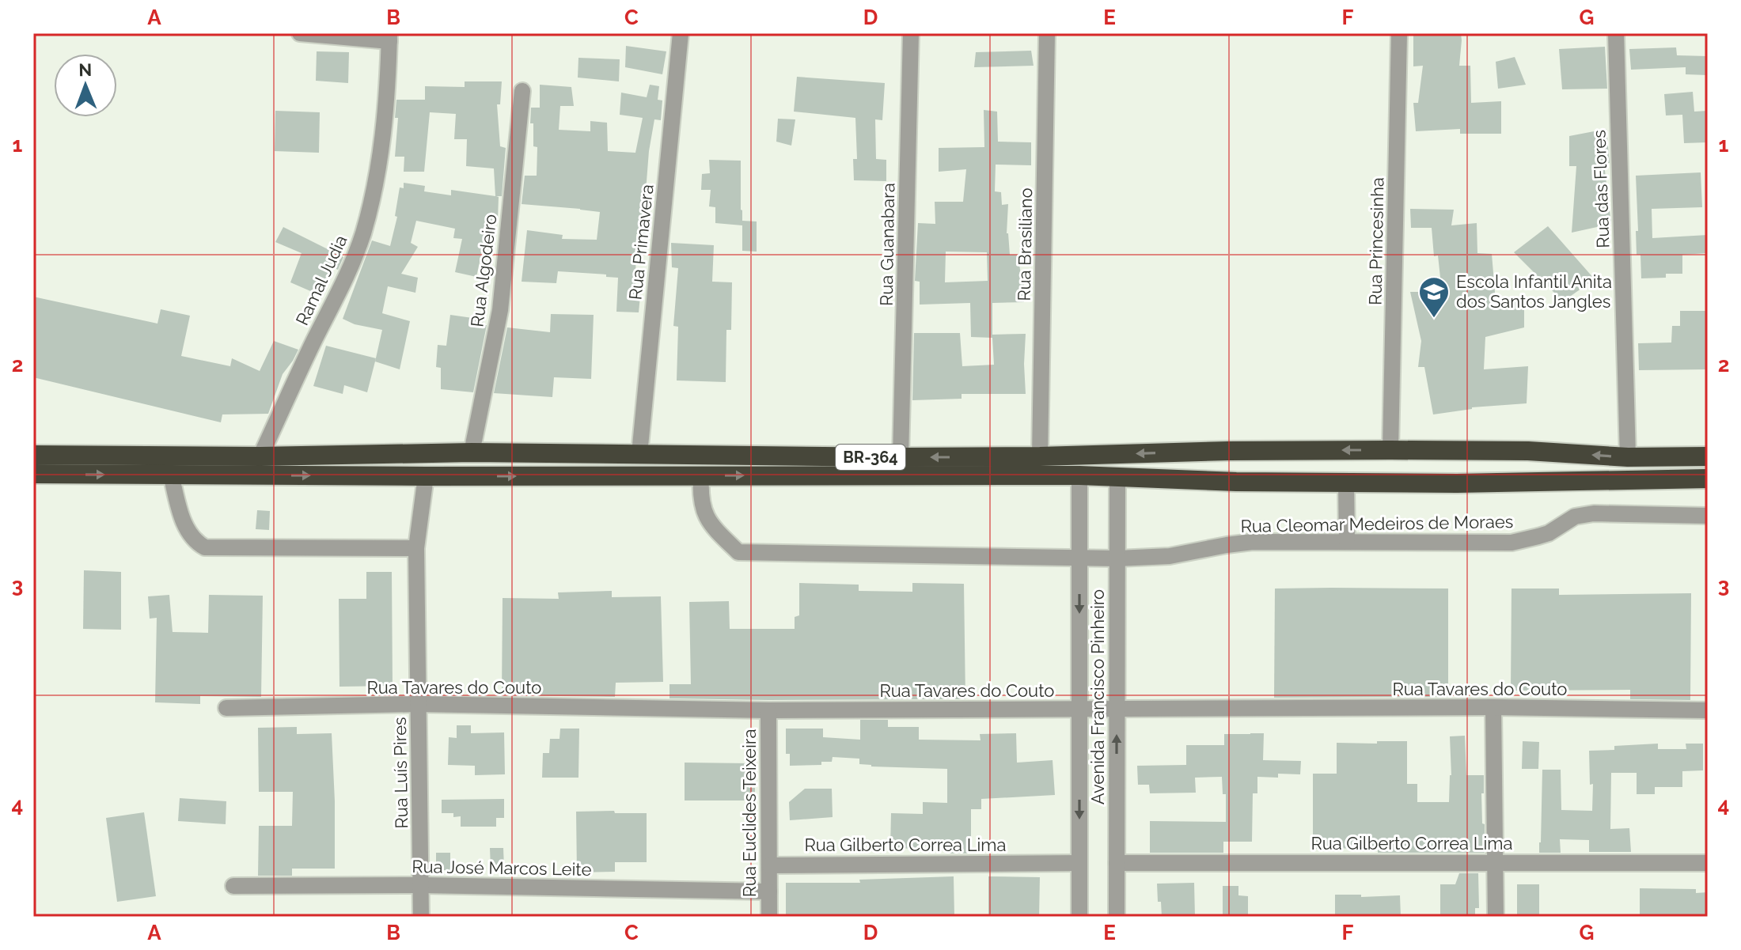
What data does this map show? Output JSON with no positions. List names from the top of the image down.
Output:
{
  "streets": {
    "highway": ["BR-364"],
    "street": [
      "Rua das Flores",
      "Rua Princesinha",
      "Rua Primavera",
      "Rua Guanabara",
      "Rua Brasiliano",
      "Rua Algodeiro",
      "Ramal Judia",
      "Rua Cleomar Medeiros de Moraes",
      "Rua Tavares do Couto",
      "Avenida Francisco Pinheiro",
      "Rua Luís Pires",
      "Rua Euclides Teixeira",
      "Rua Gilberto Correa Lima",
      "Rua José Marcos Leite"
    ]
  },
  "crossings": [
    ["Rua das Flores", "BR-364"],
    ["Rua Princesinha", "BR-364"],
    ["Rua Primavera", "BR-364"],
    ["Rua Guanabara", "BR-364"],
    ["Rua Brasiliano", "BR-364"],
    ["Rua Algodeiro", "BR-364"],
    ["Ramal Judia", "BR-364"],
    ["BR-364", "Rua Cleomar Medeiros de Moraes"],
    ["BR-364", "Avenida Francisco Pinheiro"],
    ["BR-364", "Rua Luís Pires"],
    ["Rua Cleomar Medeiros de Moraes", "Avenida Francisco Pinheiro"],
    ["Rua Tavares do Couto", "Avenida Francisco Pinheiro"],
    ["Rua Tavares do Couto", "Rua Luís Pires"],
    ["Rua Tavares do Couto", "Rua Euclides Teixeira"],
    ["Avenida Francisco Pinheiro", "Rua Gilberto Correa Lima"],
    ["Rua Luís Pires", "Rua José Marcos Leite"],
    ["Rua Euclides Teixeira", "Rua Gilberto Correa Lima"],
    ["Rua Euclides Teixeira", "Rua José Marcos Leite"]
  ],
  "places": {
    "school or university": ["Escola Infantil Anita dos Santos Jangles"]
  },
  "north": "top",
  "grid": {
    "columns": [
      "A",
      "B",
      "C",
      "D",
      "E",
      "F",
      "G"
    ],
    "rows": [
      "1",
      "2",
      "3",
      "4"
    ]
  }
}
